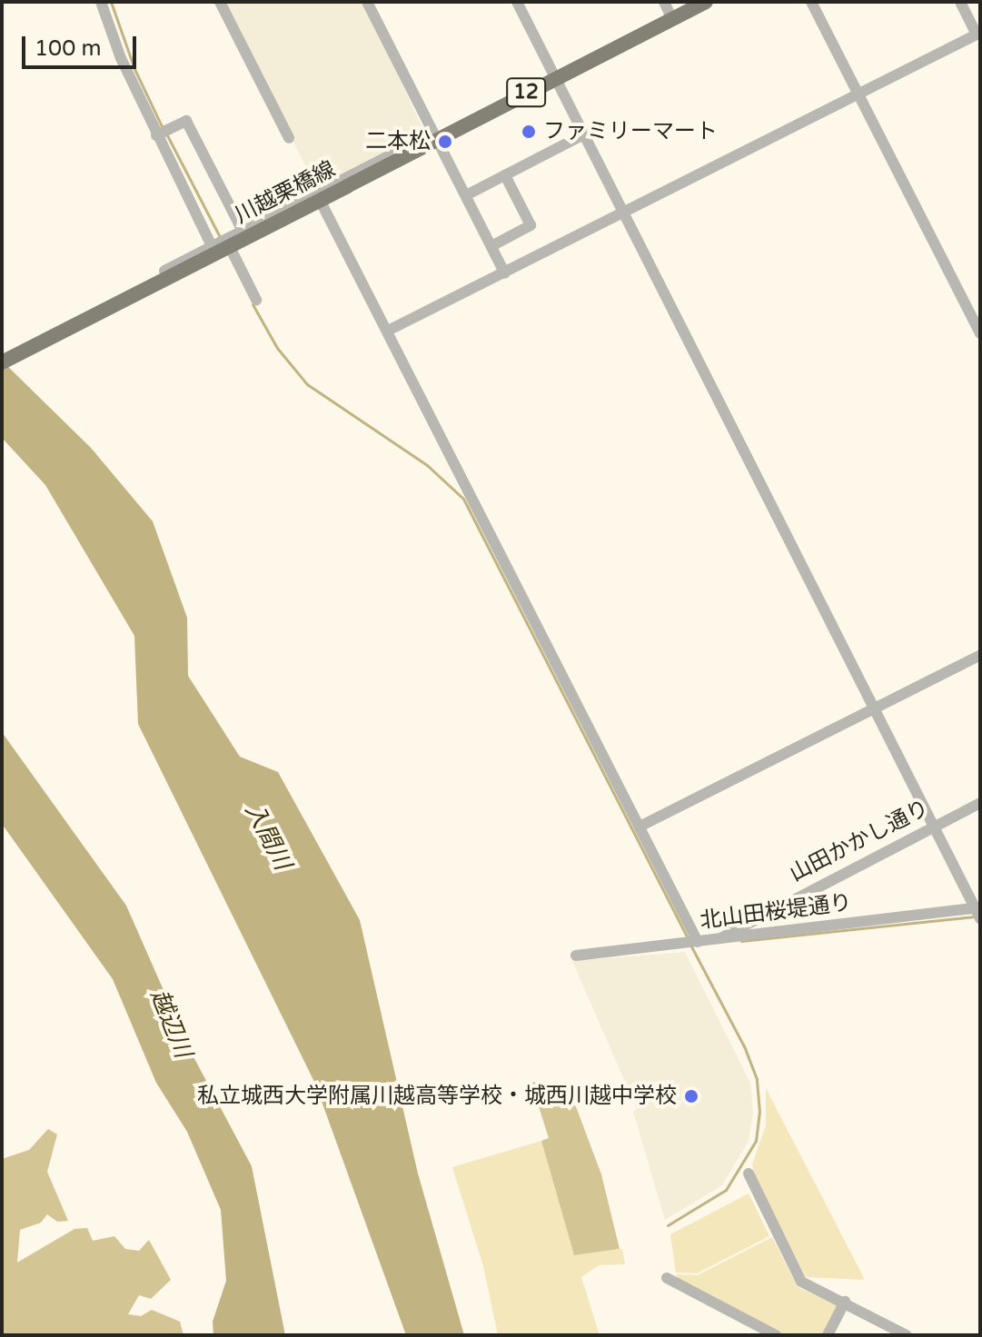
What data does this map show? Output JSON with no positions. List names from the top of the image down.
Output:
{
  "streets": {
    "main road": ["12", "川越栗橋線"],
    "street": ["山田かかし通り", "北山田桜堤通り"]
  },
  "crossings": [
    ["山田かかし通り", "北山田桜堤通り"]
  ],
  "water": ["入間川", "越辺川"],
  "places": ["ファミリーマート", "二本松", "私立城西大学附属川越高等学校・城西川越中学校"],
  "scale_bar": "100 m"
}
